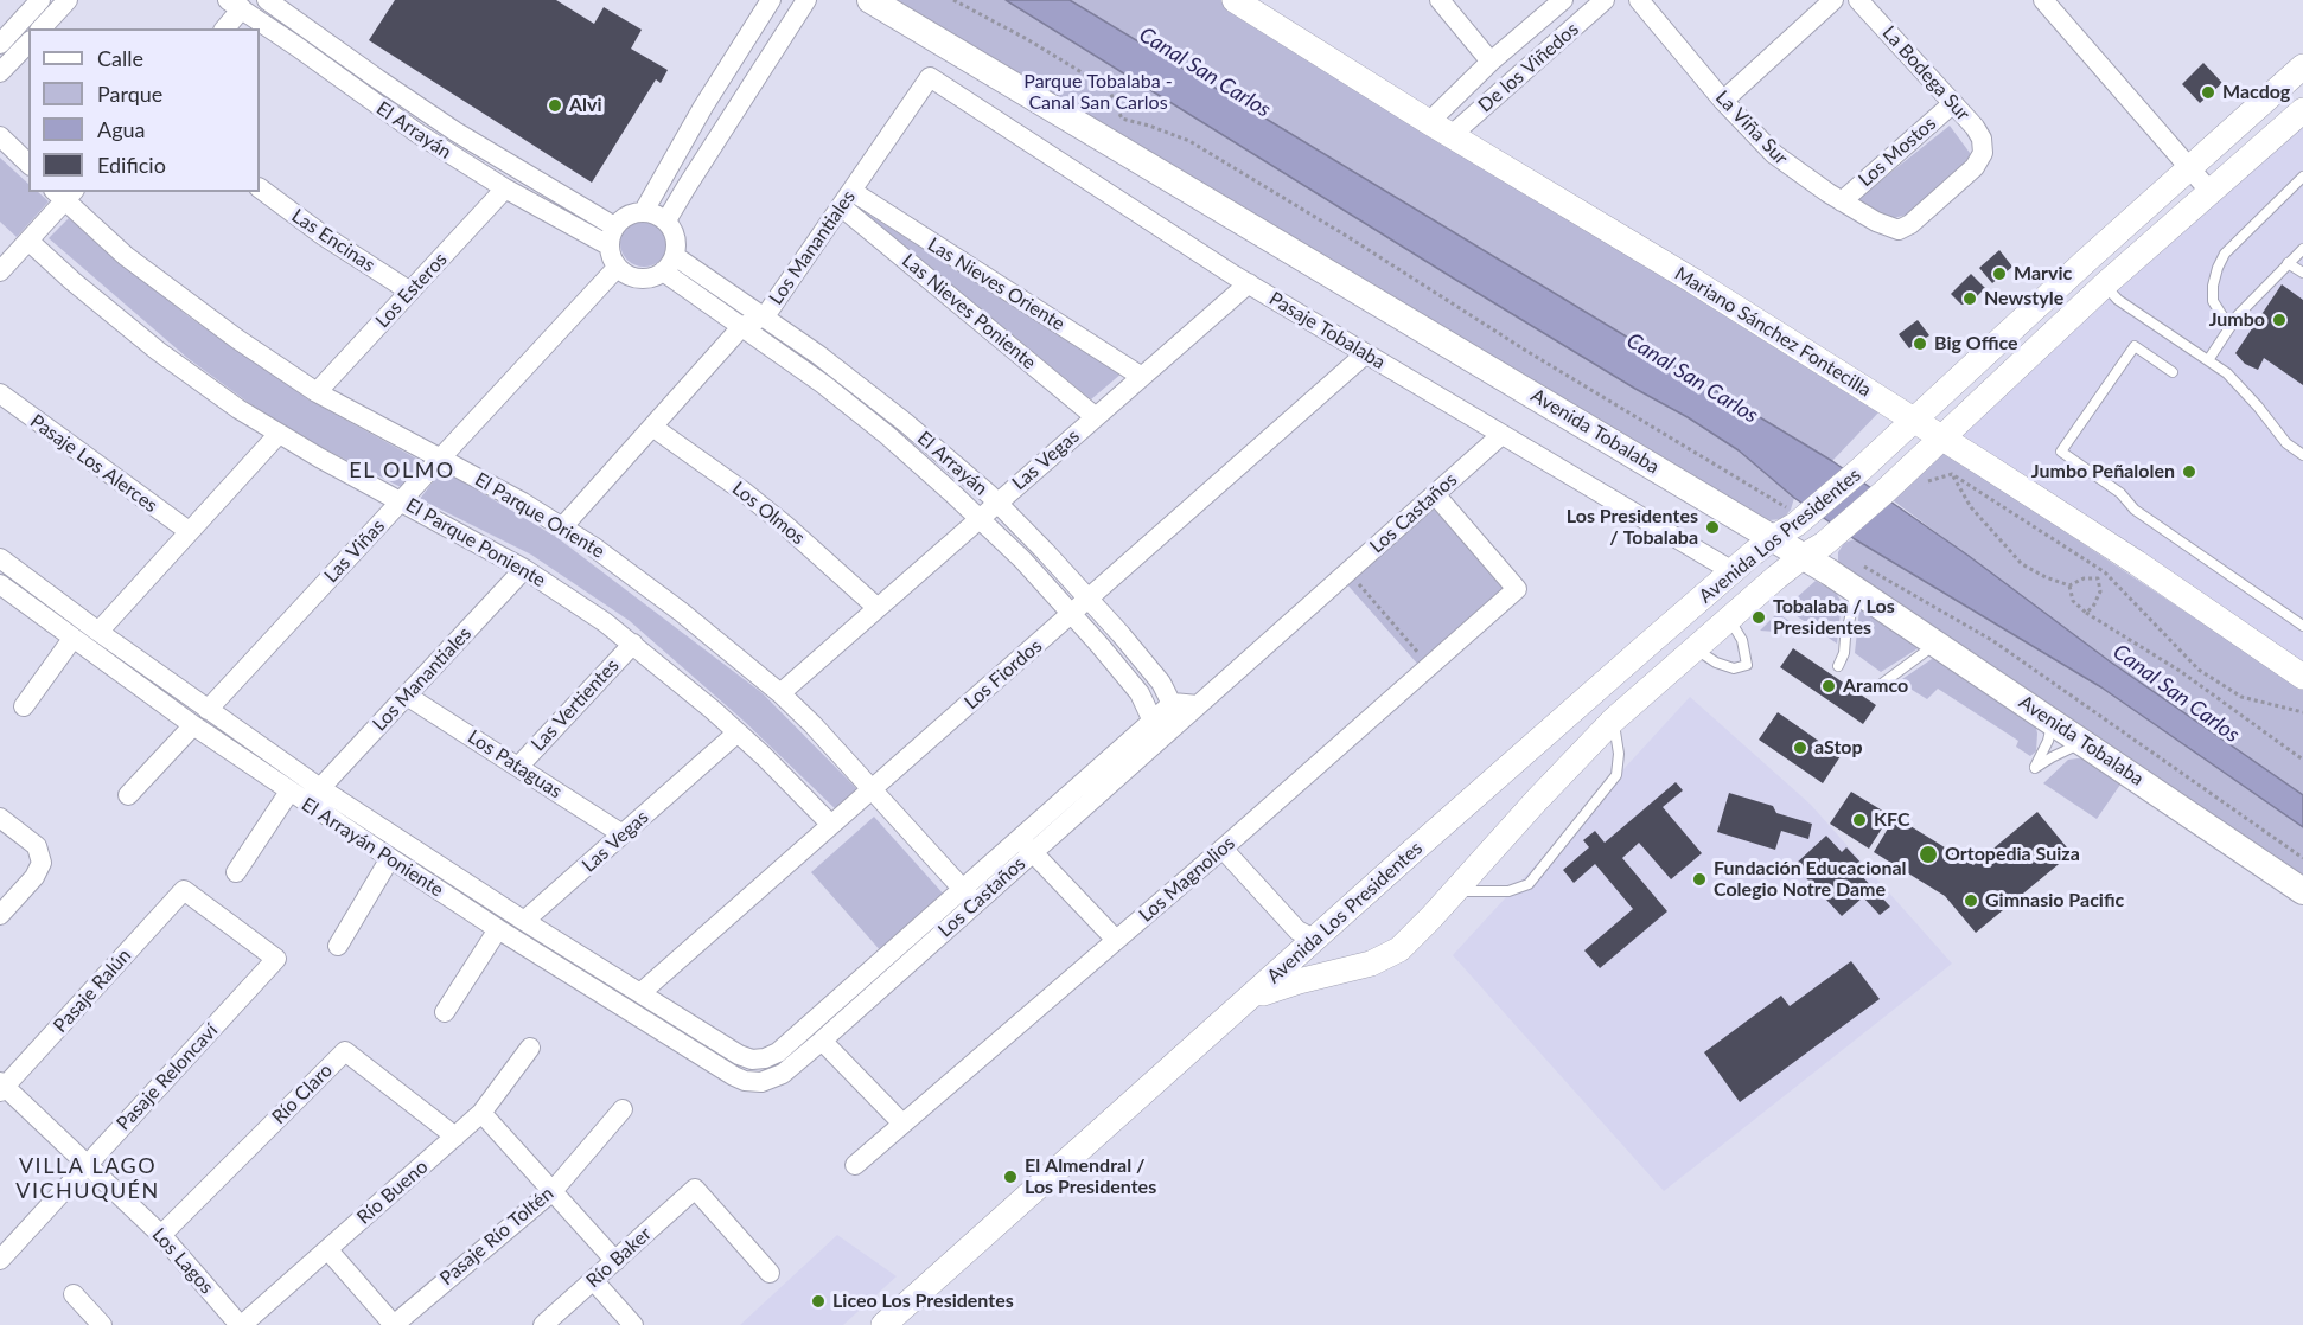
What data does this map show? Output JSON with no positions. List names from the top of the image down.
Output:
{
  "streets": {
    "main road": ["Avenida Tobalaba"],
    "street": [
      "De los Viñedos",
      "La Bodega Sur",
      "La Viña Sur",
      "El Arrayán",
      "Los Mostos",
      "Las Encinas",
      "Los Manantiales",
      "Las Nieves Oriente",
      "Los Esteros",
      "Las Nieves Poniente",
      "Pasaje Tobalaba",
      "Mariano Sánchez Fontecilla",
      "Las Vegas",
      "Pasaje Los Alerces",
      "Los Olmos",
      "Los Castaños",
      "El Parque Oriente",
      "Avenida Los Presidentes",
      "El Parque Poniente",
      "Las Viñas",
      "Los Fiordos",
      "Las Vertientes",
      "Los Pataguas",
      "El Arrayán Poniente",
      "Los Magnolios",
      "Pasaje Ralún",
      "Pasaje Reloncaví",
      "Río Claro",
      "Río Bueno",
      "Pasaje Río Toltén",
      "Río Baker",
      "Los Lagos"
    ]
  },
  "crossings": [
    ["De los Viñedos", "Mariano Sánchez Fontecilla"],
    ["La Bodega Sur", "La Viña Sur"],
    ["La Bodega Sur", "Los Mostos"],
    ["La Viña Sur", "Los Mostos"],
    ["El Arrayán", "Los Manantiales"],
    ["El Arrayán", "Los Esteros"],
    ["El Arrayán", "Las Vegas"],
    ["El Arrayán", "Los Castaños"],
    ["El Arrayán", "Las Viñas"],
    ["El Arrayán", "Los Fiordos"],
    ["Las Encinas", "Los Esteros"],
    ["Los Manantiales", "Las Nieves Oriente"],
    ["Los Manantiales", "Las Nieves Poniente"],
    ["Los Manantiales", "Pasaje Tobalaba"],
    ["Los Manantiales", "Los Olmos"],
    ["Los Manantiales", "El Parque Oriente"],
    ["Los Manantiales", "El Parque Poniente"],
    ["Los Manantiales", "Los Pataguas"],
    ["Los Manantiales", "El Arrayán Poniente"],
    ["Las Nieves Oriente", "Las Nieves Poniente"],
    ["Las Nieves Oriente", "Las Vegas"],
    ["Los Esteros", "El Parque Oriente"],
    ["Las Nieves Poniente", "Las Vegas"],
    ["Pasaje Tobalaba", "Las Vegas"],
    ["Pasaje Tobalaba", "Los Castaños"],
    ["Pasaje Tobalaba", "Avenida Los Presidentes"],
    ["Pasaje Tobalaba", "Los Fiordos"],
    ["Mariano Sánchez Fontecilla", "Avenida Los Presidentes"],
    ["Avenida Tobalaba", "Avenida Los Presidentes"],
    ["Las Vegas", "Los Olmos"],
    ["Las Vegas", "El Parque Oriente"],
    ["Las Vegas", "El Parque Poniente"],
    ["Las Vegas", "Los Pataguas"],
    ["Las Vegas", "El Arrayán Poniente"],
    ["Los Castaños", "El Parque Oriente"],
    ["Los Castaños", "El Arrayán Poniente"],
    ["Los Castaños", "Los Magnolios"],
    ["El Parque Oriente", "Las Viñas"],
    ["El Parque Oriente", "Los Fiordos"],
    ["El Parque Poniente", "Las Viñas"],
    ["El Parque Poniente", "Los Fiordos"],
    ["El Parque Poniente", "Las Vertientes"],
    ["Las Viñas", "El Arrayán Poniente"],
    ["Los Fiordos", "El Arrayán Poniente"],
    ["Las Vertientes", "Los Pataguas"],
    ["Pasaje Ralún", "Pasaje Reloncaví"],
    ["Pasaje Ralún", "Los Lagos"],
    ["Pasaje Reloncaví", "Los Lagos"],
    ["Río Claro", "Río Bueno"],
    ["Río Claro", "Los Lagos"],
    ["Río Bueno", "Los Lagos"]
  ],
  "districts": ["EL OLMO", "VILLA LAGO VICHUQUÉN"],
  "water": ["Canal San Carlos"],
  "parks": ["Parque Tobalaba - Canal San Carlos"],
  "places": [
    "Macdog",
    "Alvi",
    "Marvic",
    "Newstyle",
    "Jumbo",
    "Big Office",
    "Jumbo Peñalolen",
    "Los Presidentes / Tobalaba",
    "Tobalaba / Los Presidentes",
    "Aramco",
    "aStop",
    "KFC",
    "Ortopedia Suiza",
    "Fundación Educacional Colegio Notre Dame",
    "Gimnasio Pacific",
    "El Almendral / Los Presidentes",
    "Liceo Los Presidentes"
  ],
  "legend": [
    "Calle",
    "Parque",
    "Agua",
    "Edificio"
  ]
}
